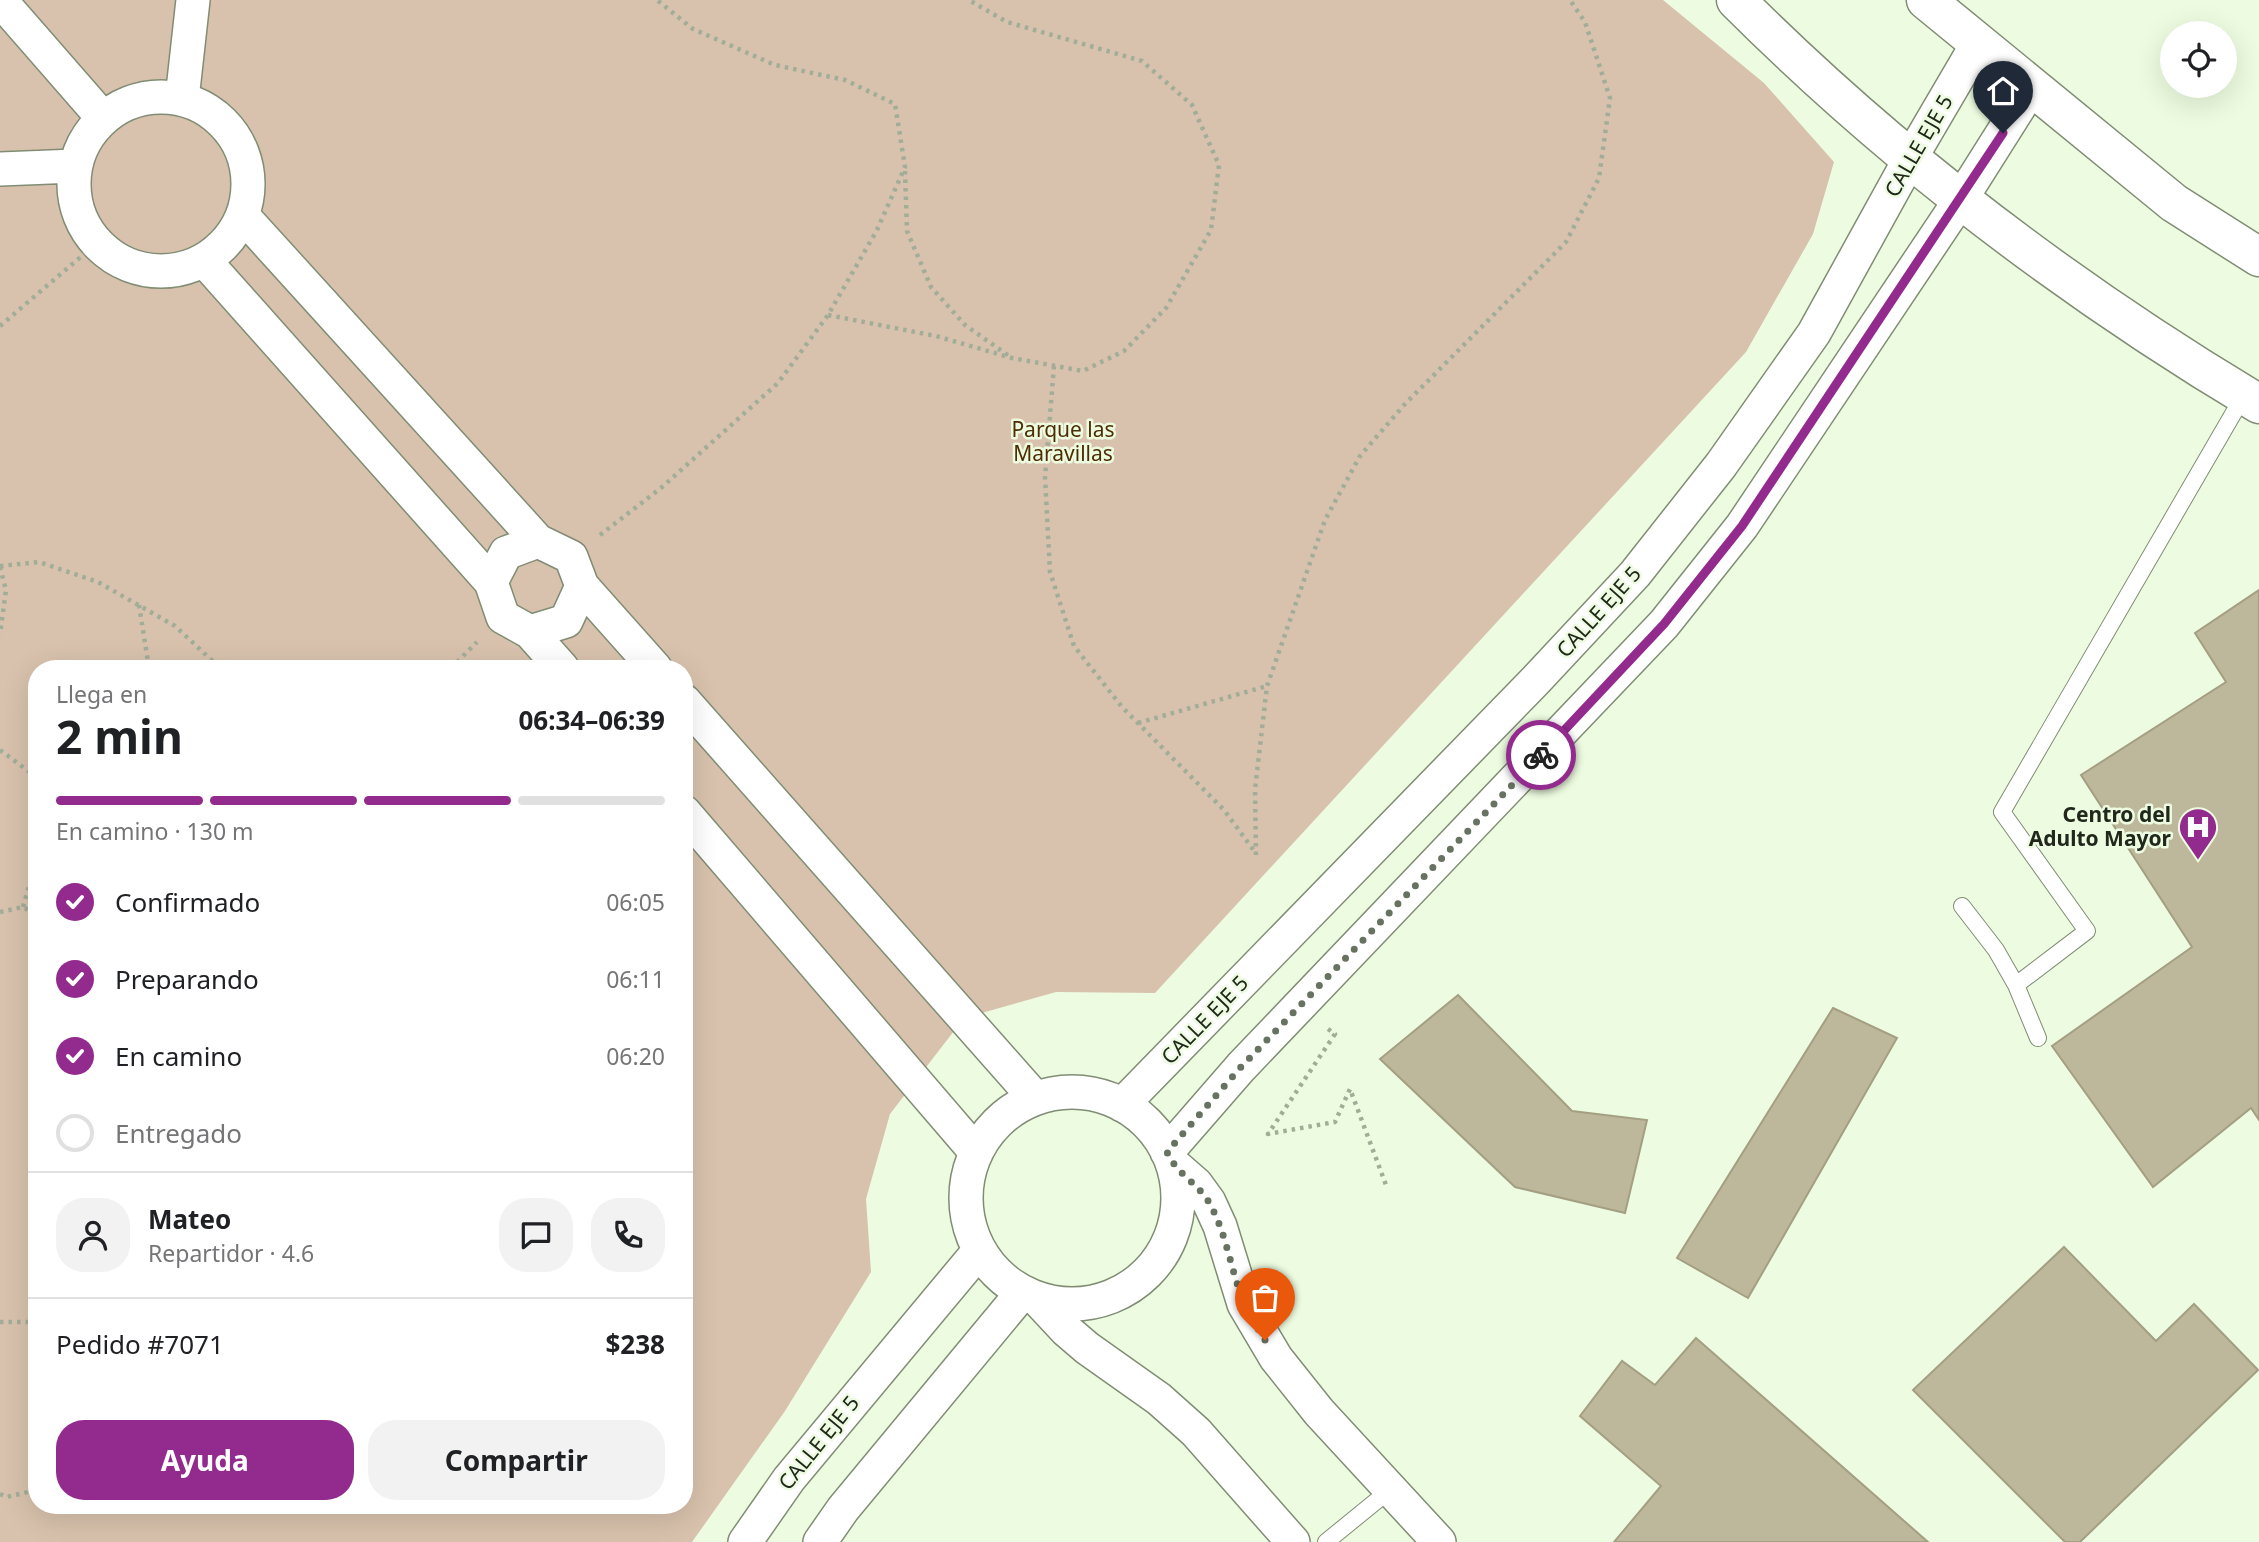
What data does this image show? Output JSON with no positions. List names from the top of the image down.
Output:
{
  "streets": {
    "street": ["CALLE EJE 5"]
  },
  "parks": ["Parque las Maravillas"],
  "places": {
    "hospital": ["Centro del Adulto Mayor"]
  },
  "page": {
    "heading": ["2 min", "Llega en", "06:34–06:39"],
    "panel": [
      "Mateo",
      "Repartidor · 4.6",
      "Pedido #7071",
      "$238"
    ],
    "bar": "En camino · 130 m",
    "list": [
      ["Confirmado", "06:05"],
      ["Preparando", "06:11"],
      ["En camino", "06:20"],
      "Entregado"
    ],
    "buttons": ["Ayuda", "Compartir"]
  }
}
